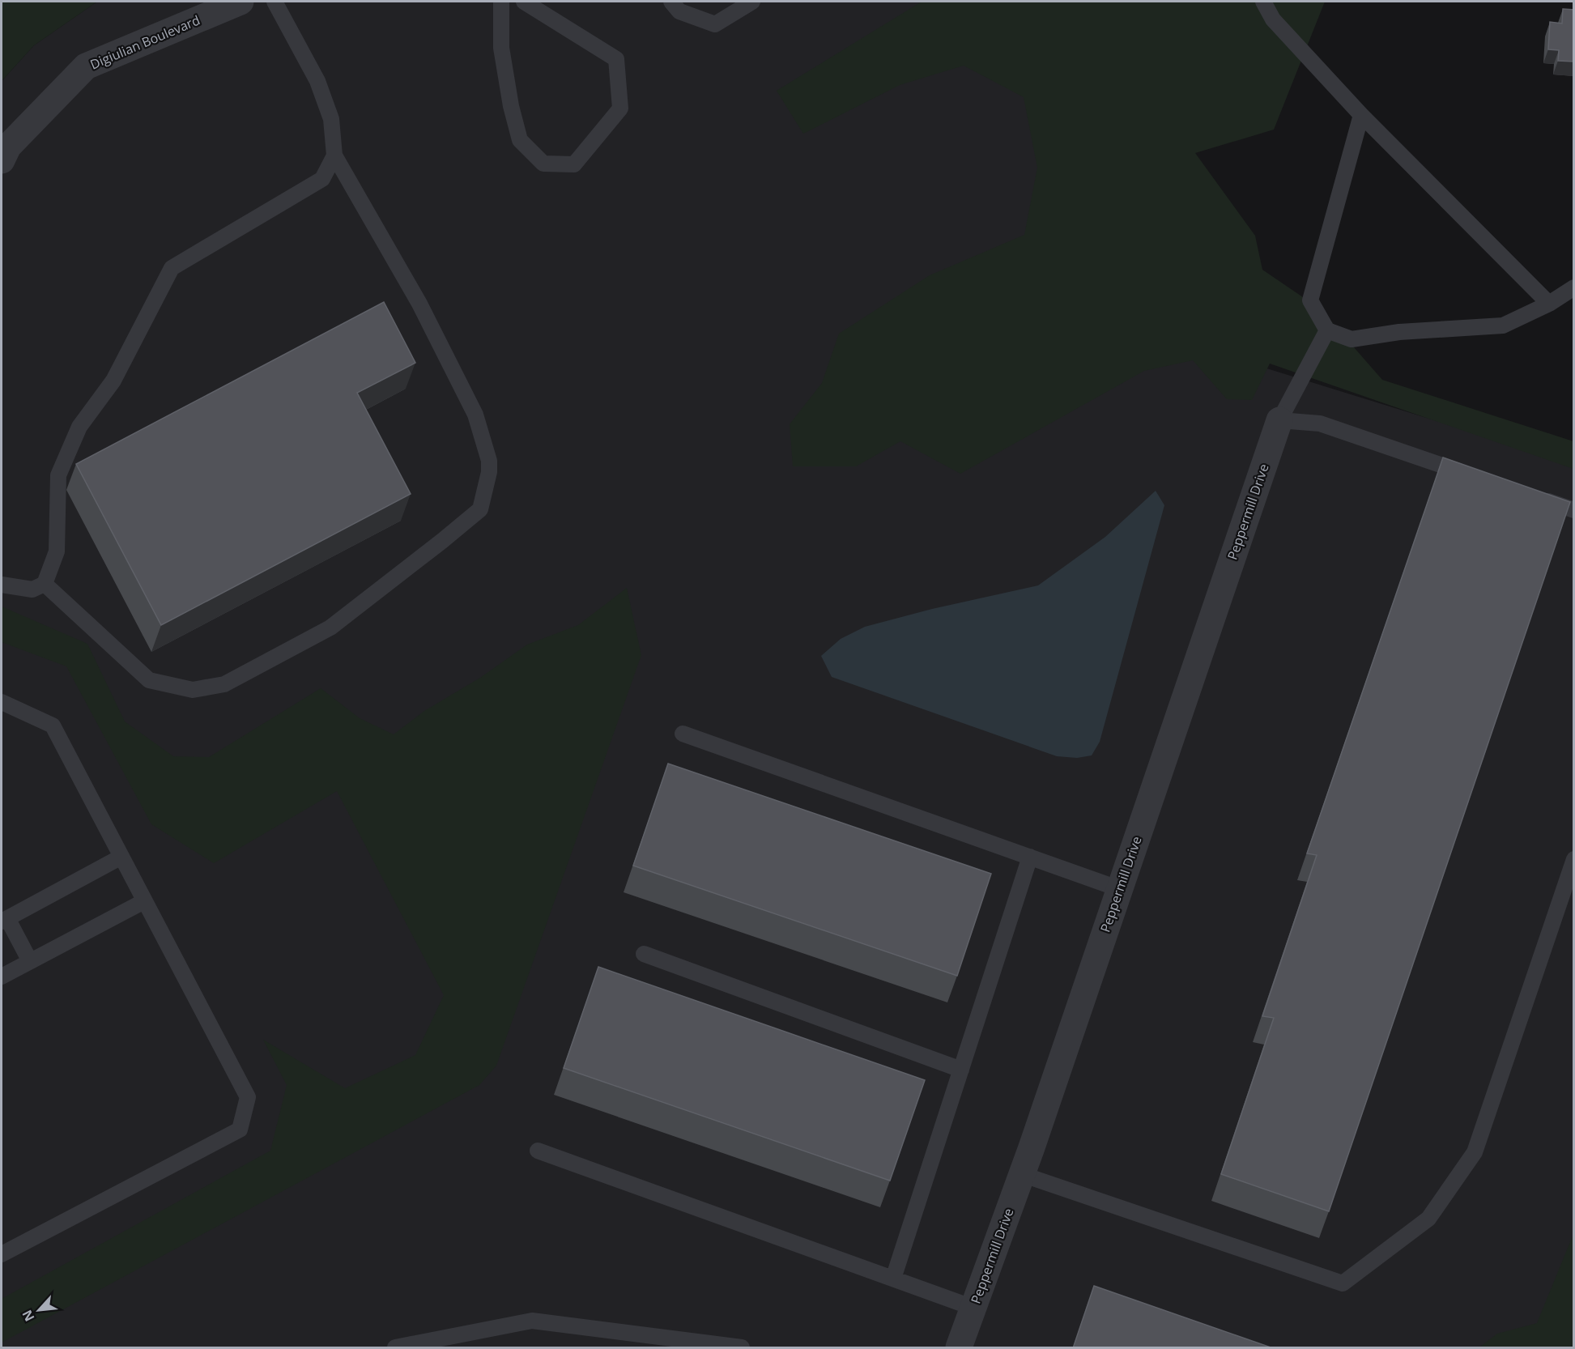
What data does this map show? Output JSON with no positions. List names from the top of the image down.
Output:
{
  "streets": {
    "street": ["Digiulian Boulevard", "Peppermill Drive"]
  },
  "north": "bottom left"
}
